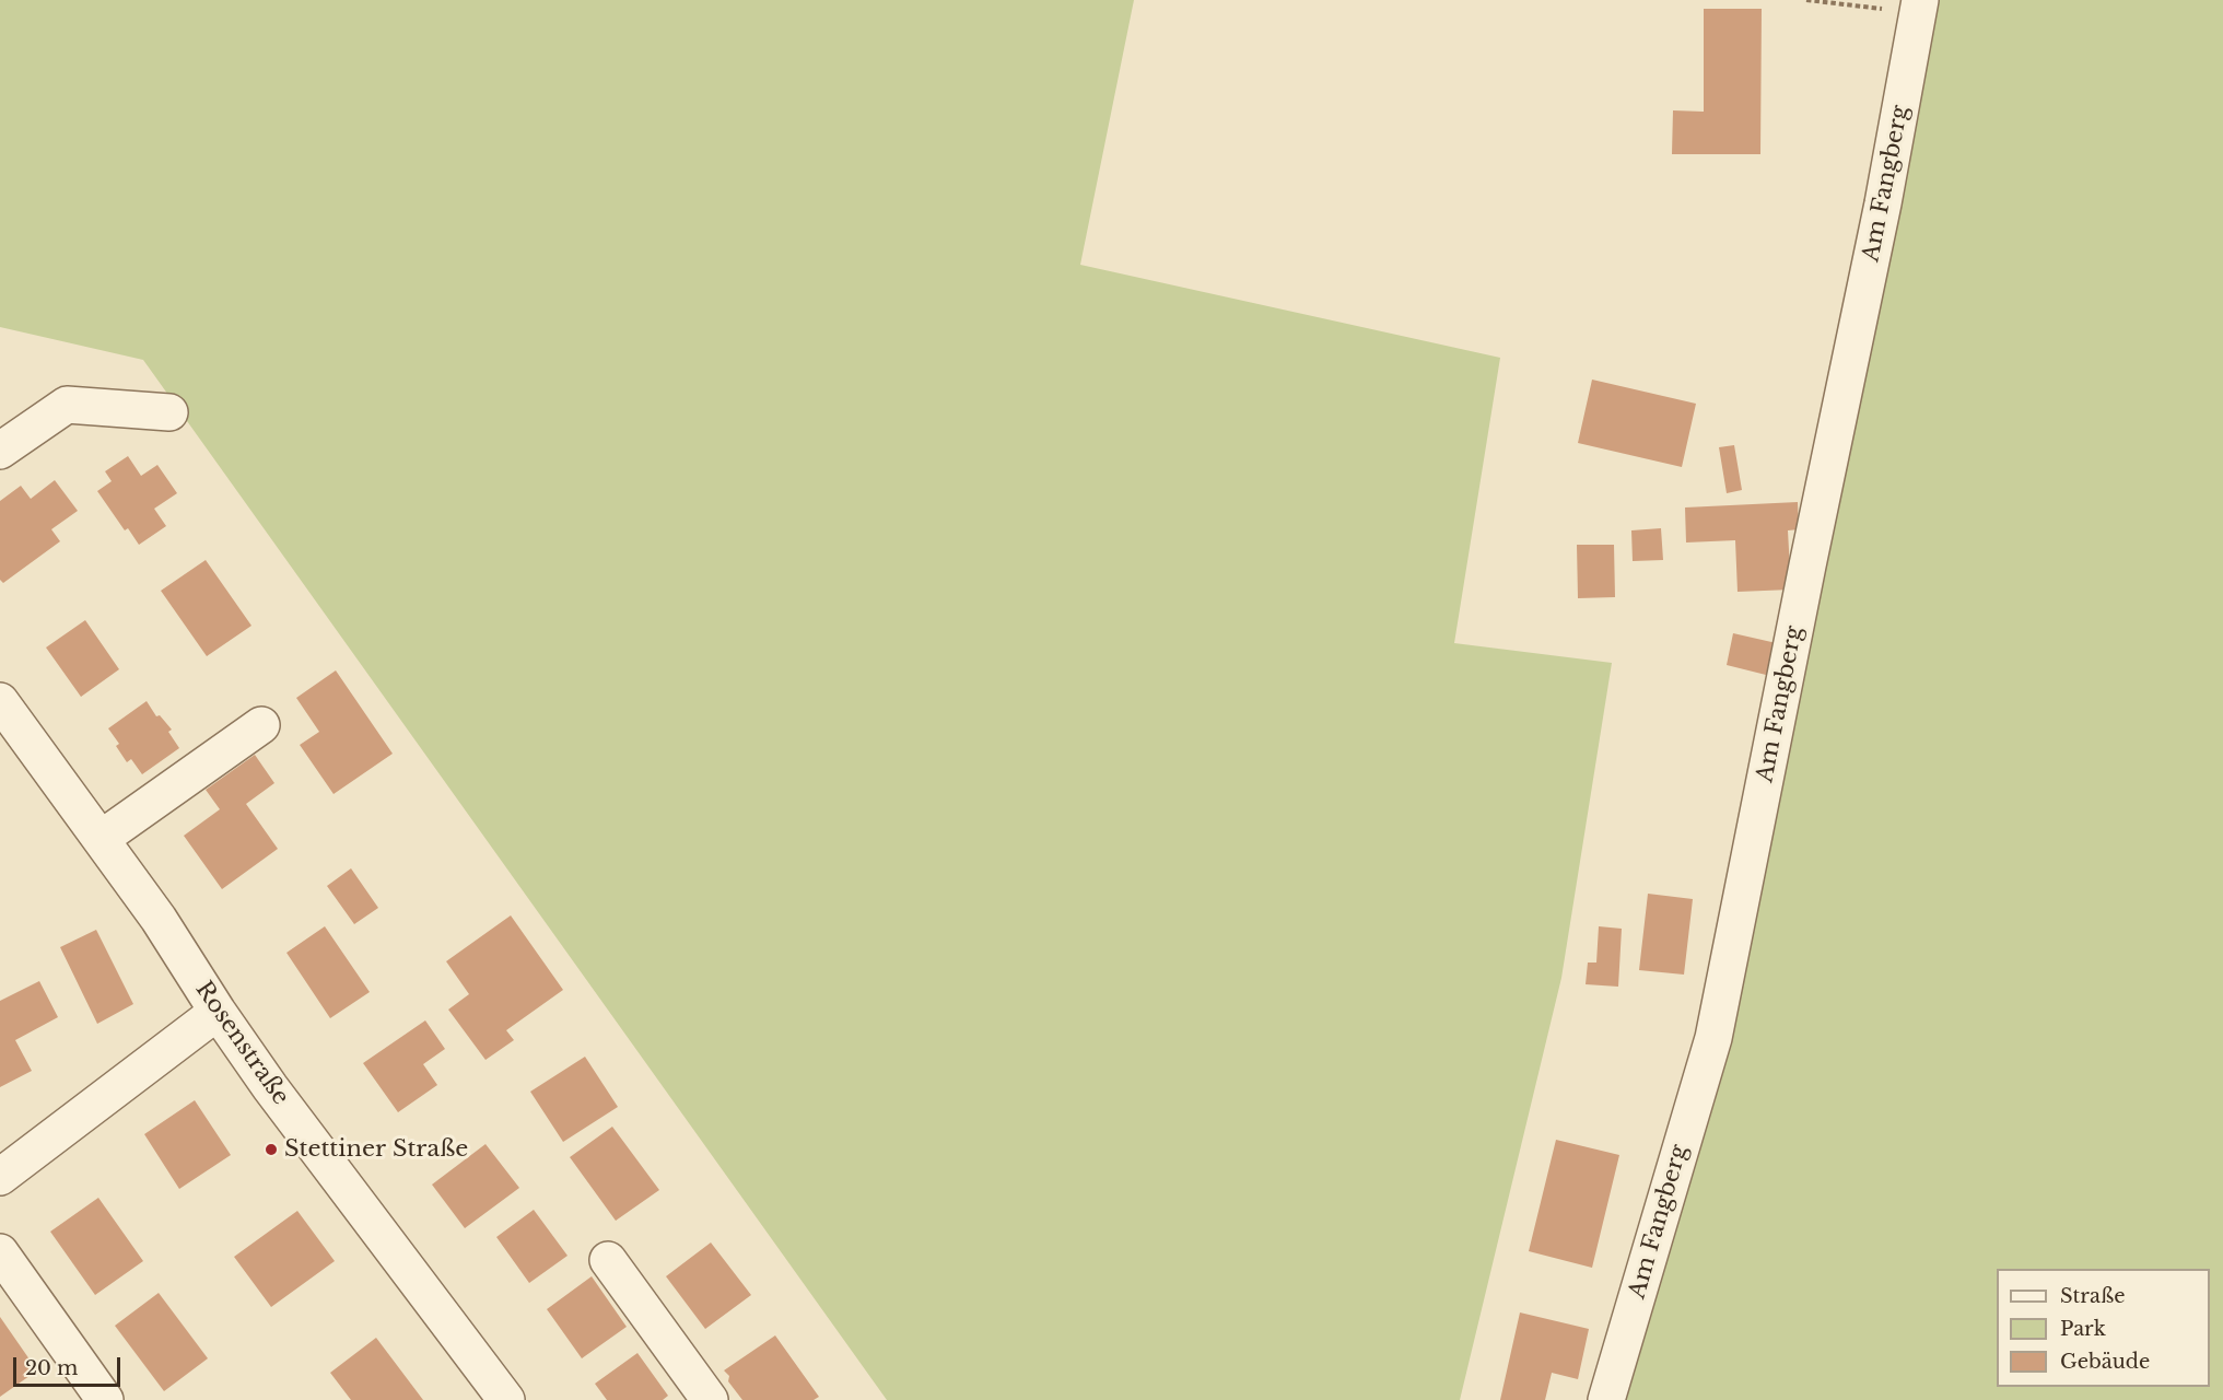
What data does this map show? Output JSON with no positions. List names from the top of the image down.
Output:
{
  "streets": {
    "street": ["Am Fangberg", "Rosenstraße"]
  },
  "places": ["Stettiner Straße"],
  "legend": ["Straße", "Park", "Gebäude"],
  "scale_bar": "20 m"
}
